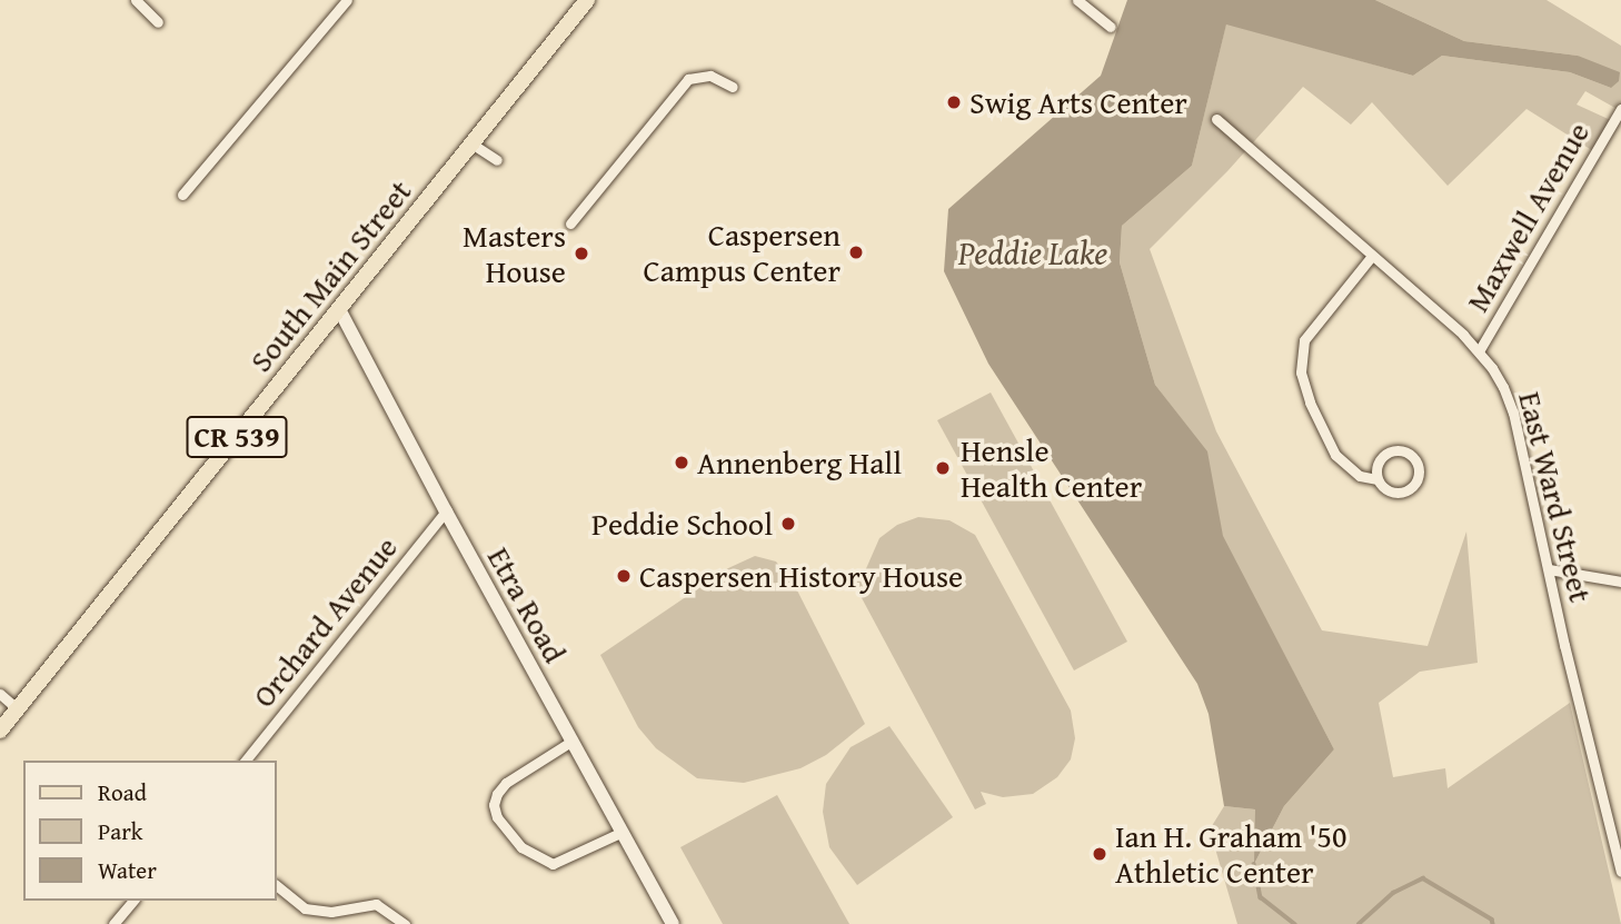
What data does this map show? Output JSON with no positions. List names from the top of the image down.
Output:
{
  "streets": {
    "main road": ["South Main Street", "CR 539", "Etra Road"],
    "street": ["Maxwell Avenue", "East Ward Street", "Orchard Avenue"]
  },
  "crossings": [
    ["Maxwell Avenue", "East Ward Street"],
    ["South Main Street", "Etra Road"],
    ["Etra Road", "Orchard Avenue"]
  ],
  "water": ["Peddie Lake"],
  "places": [
    "Swig Arts Center",
    "Caspersen Campus Center",
    "Masters House",
    "Annenberg Hall",
    "Hensle Health Center",
    "Peddie School",
    "Caspersen History House",
    "Ian H. Graham '50 Athletic Center"
  ],
  "legend": ["Road", "Park", "Water"]
}
